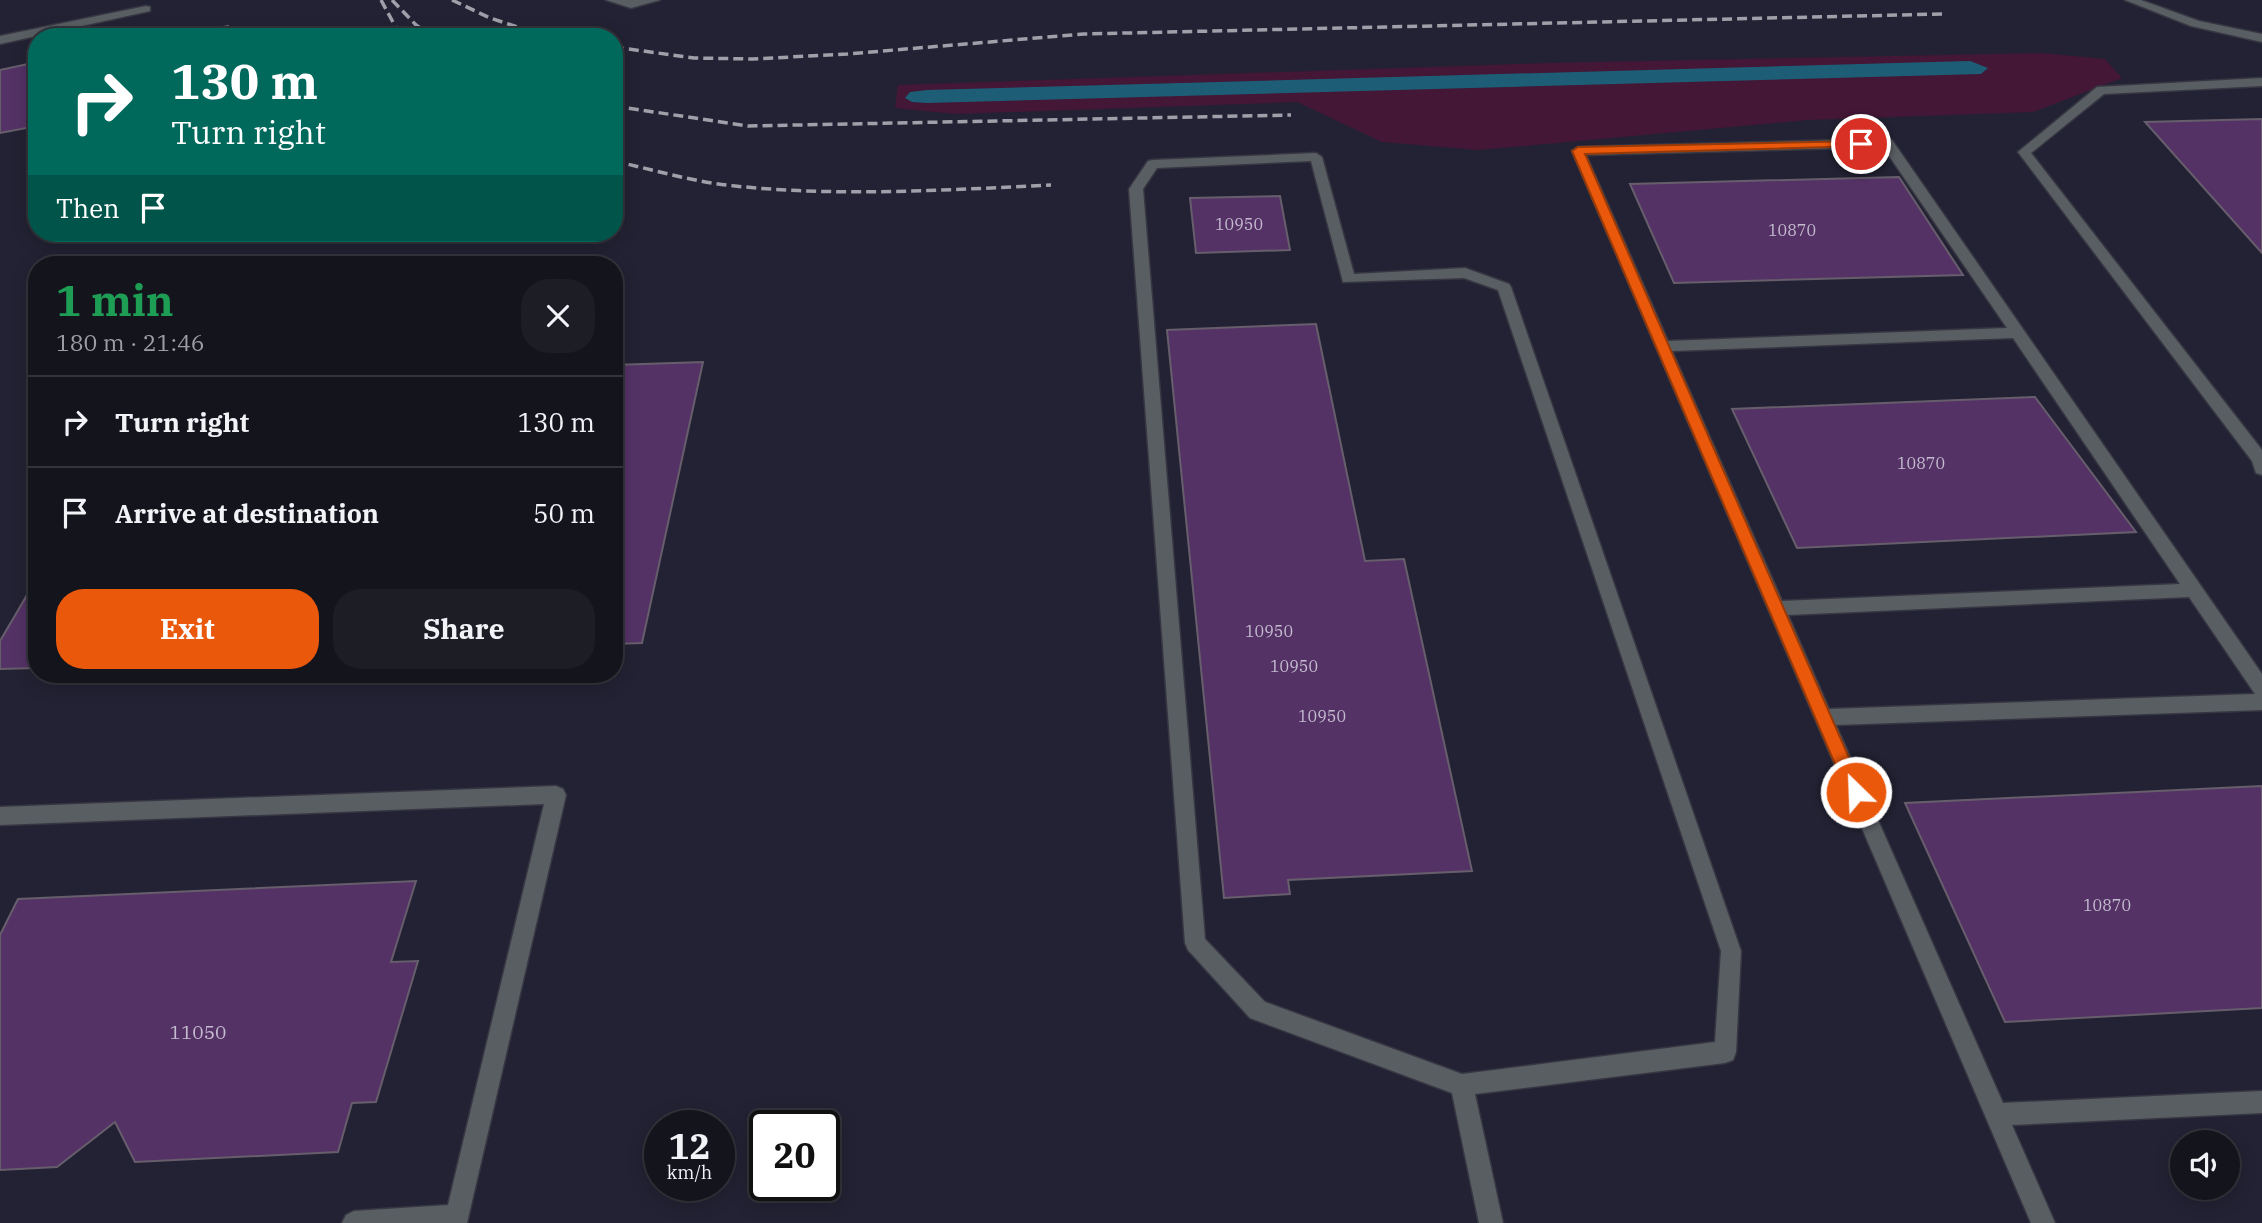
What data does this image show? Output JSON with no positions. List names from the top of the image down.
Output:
{
  "house_numbers": [
    "10950",
    "10870",
    "10870",
    "10950",
    "10950",
    "10950",
    "10870",
    "11050"
  ],
  "page": {
    "turn": ["130 m", "Turn right"],
    "then": "Then",
    "heading": ["1 min", "180 m · 21:46"],
    "list": [
      {
        "name": "Turn right",
        "value": "130 m"
      },
      {
        "name": "Arrive at destination",
        "value": "50 m"
      }
    ],
    "buttons": ["Exit", "Share"],
    "speed": "12 km/h",
    "limit": "20"
  }
}
